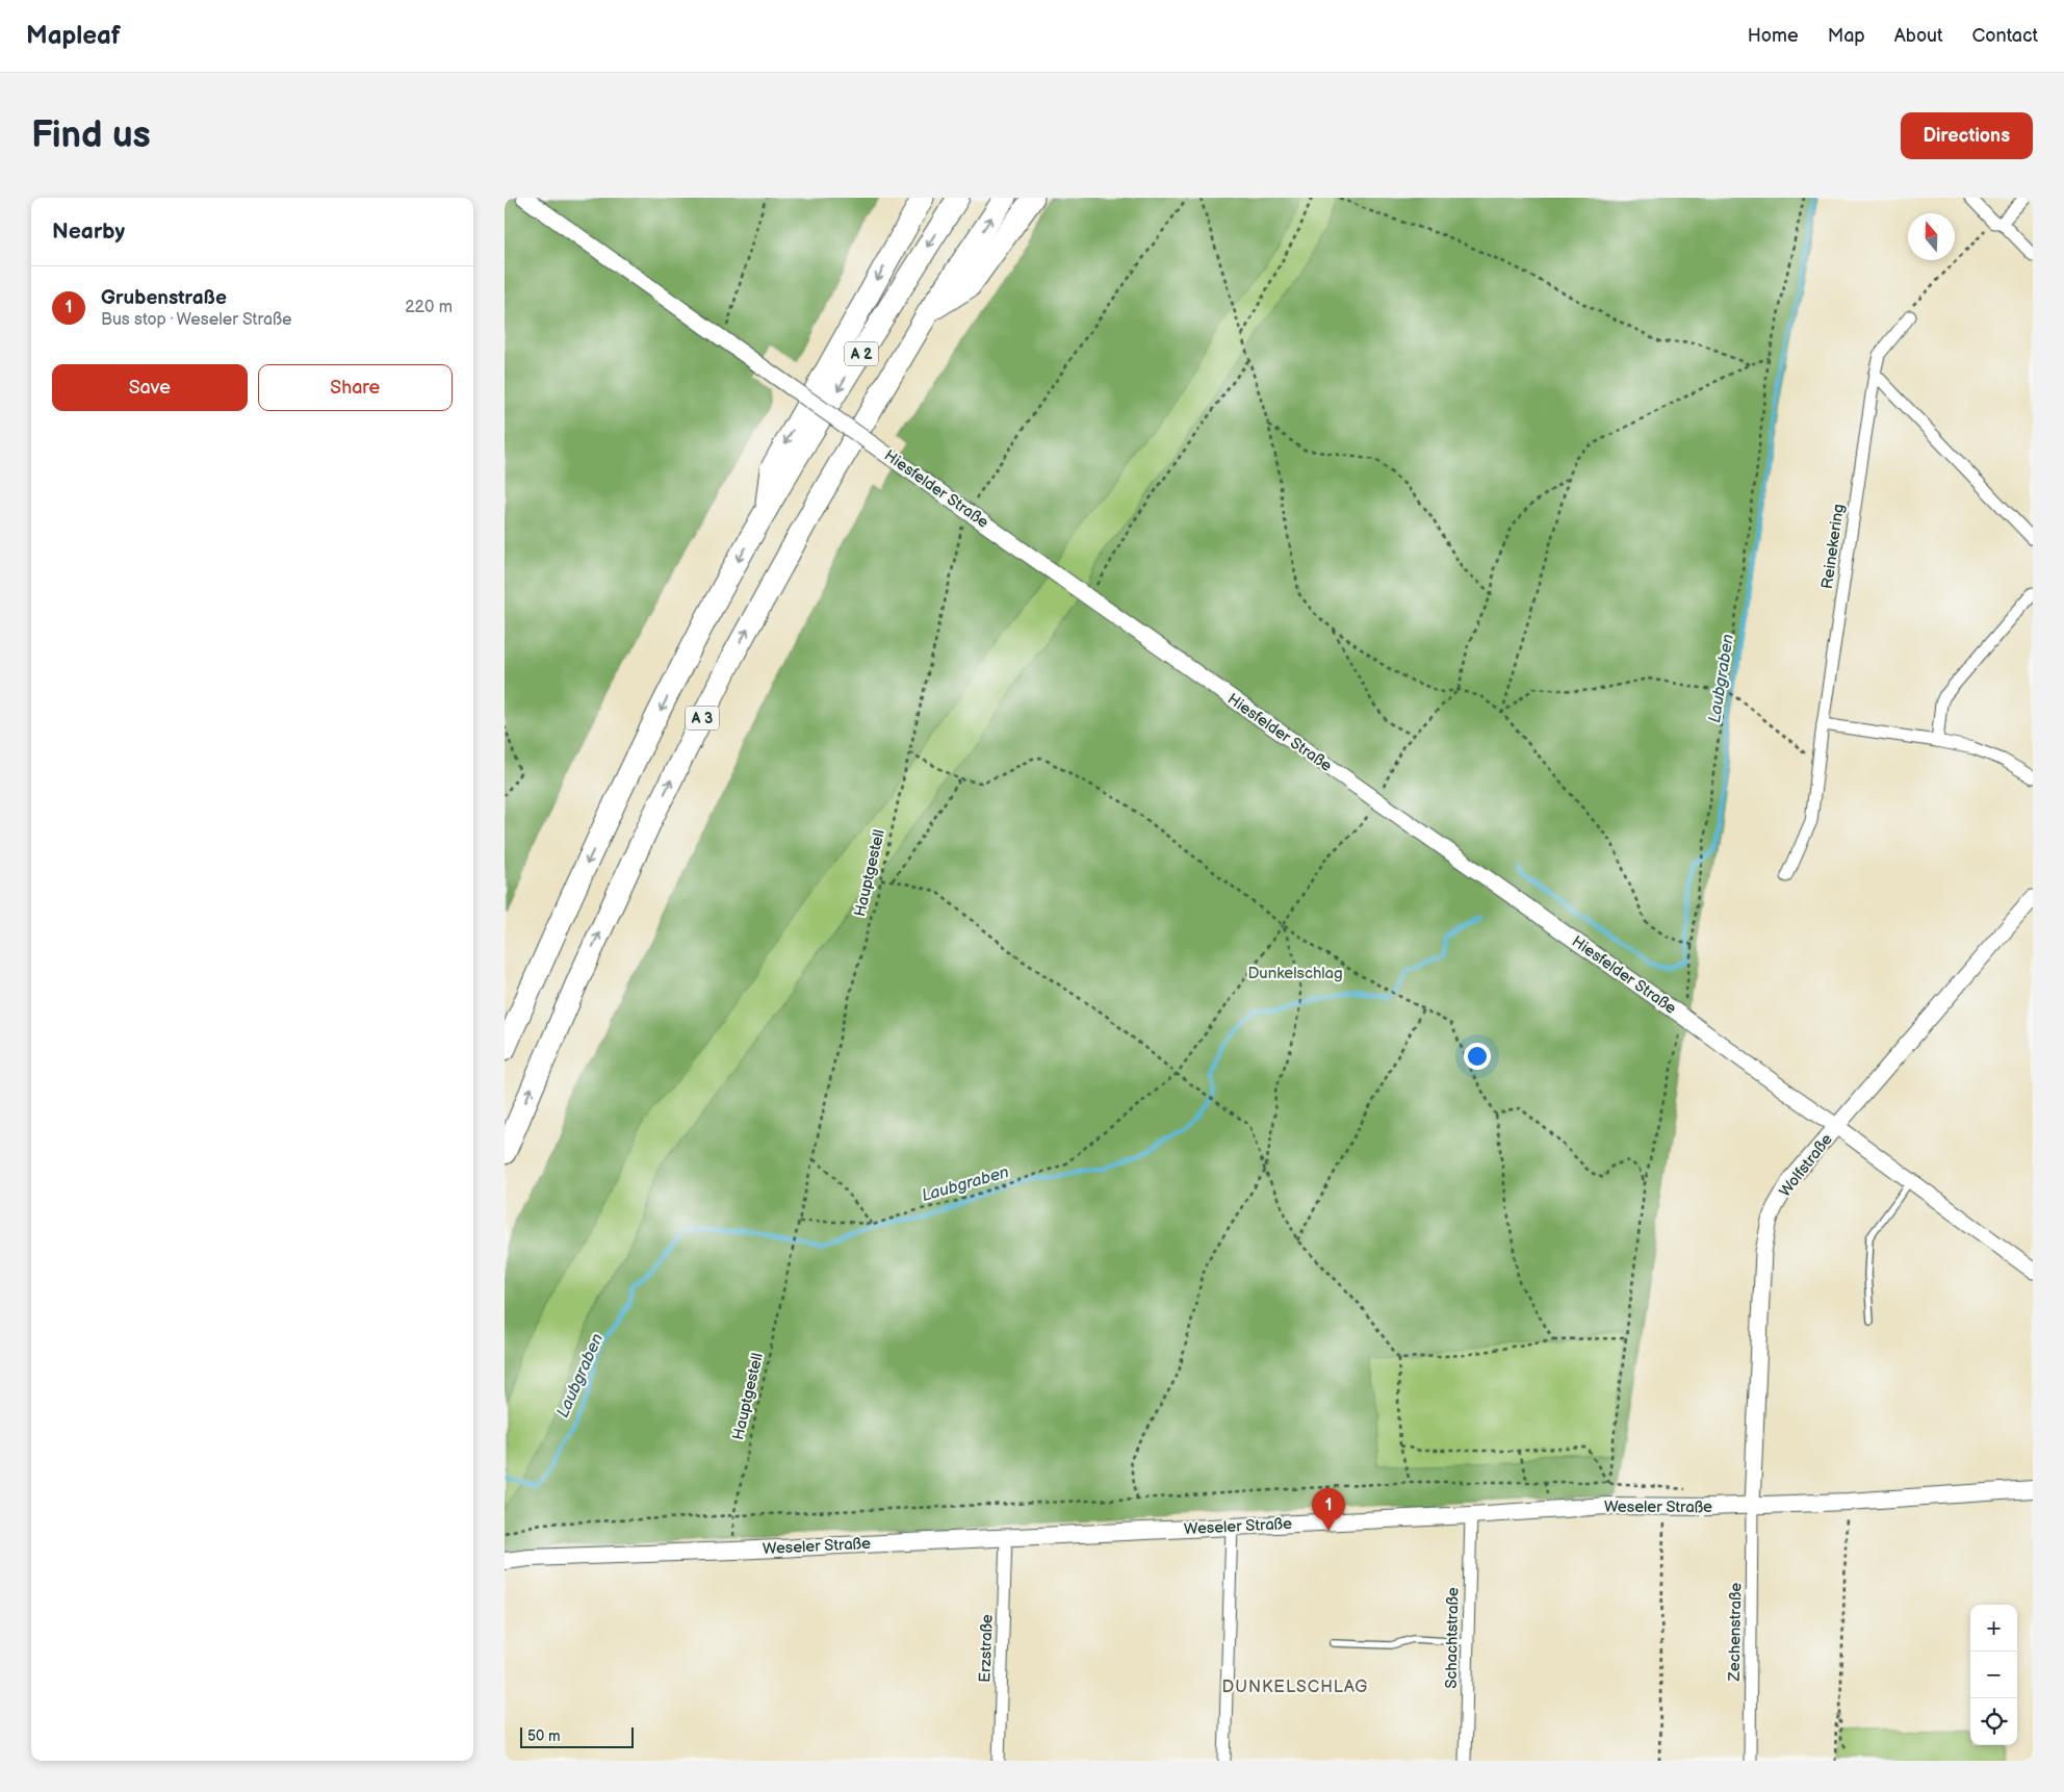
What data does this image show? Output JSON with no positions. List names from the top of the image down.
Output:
{
  "streets": {
    "highway": ["A 2", "A 3"],
    "main road": ["Weseler Straße"],
    "street": [
      "Hiesfelder Straße",
      "Reinekering",
      "Wolfstraße",
      "Zechenstraße",
      "Schachtstraße",
      "Erzstraße"
    ],
    "path": ["Hauptgestell"]
  },
  "crossings": [
    ["A 2", "A 3"],
    ["Hiesfelder Straße", "Hauptgestell"],
    ["Hiesfelder Straße", "Wolfstraße"],
    ["Hauptgestell", "Weseler Straße"],
    ["Wolfstraße", "Weseler Straße"],
    ["Wolfstraße", "Zechenstraße"],
    ["Weseler Straße", "Zechenstraße"],
    ["Weseler Straße", "Schachtstraße"],
    ["Weseler Straße", "Erzstraße"]
  ],
  "districts": ["DUNKELSCHLAG"],
  "water": ["Laubgraben"],
  "parks": ["Dunkelschlag"],
  "scale_bar": "50 m",
  "north": "top",
  "page": {
    "header": "Mapleaf",
    "nav": [
      "Home",
      "Map",
      "About",
      "Contact"
    ],
    "buttons": [
      "Directions",
      ["Save", "Share"]
    ],
    "title": "Find us",
    "heading": "Nearby",
    "list": [
      {
        "mark": "1",
        "name": "Grubenstraße",
        "note": "Bus stop · Weseler Straße",
        "value": "220 m"
      }
    ],
    "pins": "1",
    "map_buttons": ["+", "−"],
    "scale": "50 m"
  }
}
